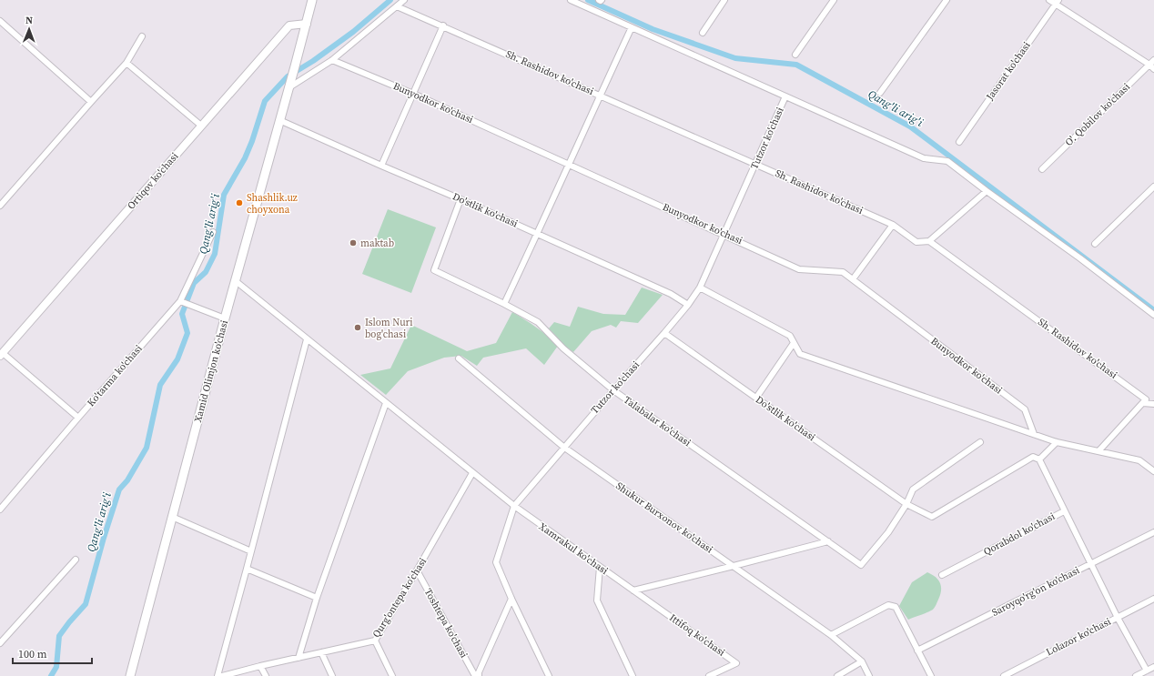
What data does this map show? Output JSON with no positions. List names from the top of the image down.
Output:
{
  "streets": {
    "main road": ["Xamid Olimjon ko'chasi"],
    "street": [
      "Jasorat ko'chasi",
      "Sh. Rashidov ko'chasi",
      "Bunyodkor ko'chasi",
      "O'. Qobilov ko'chasi",
      "Tutzor ko'chasi",
      "Ortiqov ko'chasi",
      "Do'stlik ko'chasi",
      "Ko'tarma ko'chasi",
      "Talabalar ko'chasi",
      "Shukur Burxonov ko'chasi",
      "Qorabdol ko'chasi",
      "Xamrakul ko'chasi",
      "Saroyqo'rg'on ko'chasi",
      "Qurg'ontepa ko'chasi",
      "Toshtepa ko'chasi",
      "Ittifoq ko'chasi",
      "Lolazor ko'chasi"
    ]
  },
  "crossings": [
    ["Sh. Rashidov ko'chasi", "Tutzor ko'chasi"],
    ["Bunyodkor ko'chasi", "Tutzor ko'chasi"],
    ["Tutzor ko'chasi", "Do'stlik ko'chasi"],
    ["Tutzor ko'chasi", "Talabalar ko'chasi"],
    ["Tutzor ko'chasi", "Shukur Burxonov ko'chasi"],
    ["Tutzor ko'chasi", "Xamrakul ko'chasi"],
    ["Ortiqov ko'chasi", "Xamid Olimjon ko'chasi"],
    ["Do'stlik ko'chasi", "Xamid Olimjon ko'chasi"],
    ["Do'stlik ko'chasi", "Talabalar ko'chasi"],
    ["Do'stlik ko'chasi", "Qorabdol ko'chasi"],
    ["Xamid Olimjon ko'chasi", "Xamrakul ko'chasi"],
    ["Xamrakul ko'chasi", "Qurg'ontepa ko'chasi"],
    ["Xamrakul ko'chasi", "Ittifoq ko'chasi"],
    ["Qurg'ontepa ko'chasi", "Toshtepa ko'chasi"]
  ],
  "water": ["Qang'li arig'i"],
  "places": ["Shashlik.uz choyxona", "maktab", "Islom Nuri bog'chasi"],
  "scale_bar": "100 m",
  "north": "top"
}
